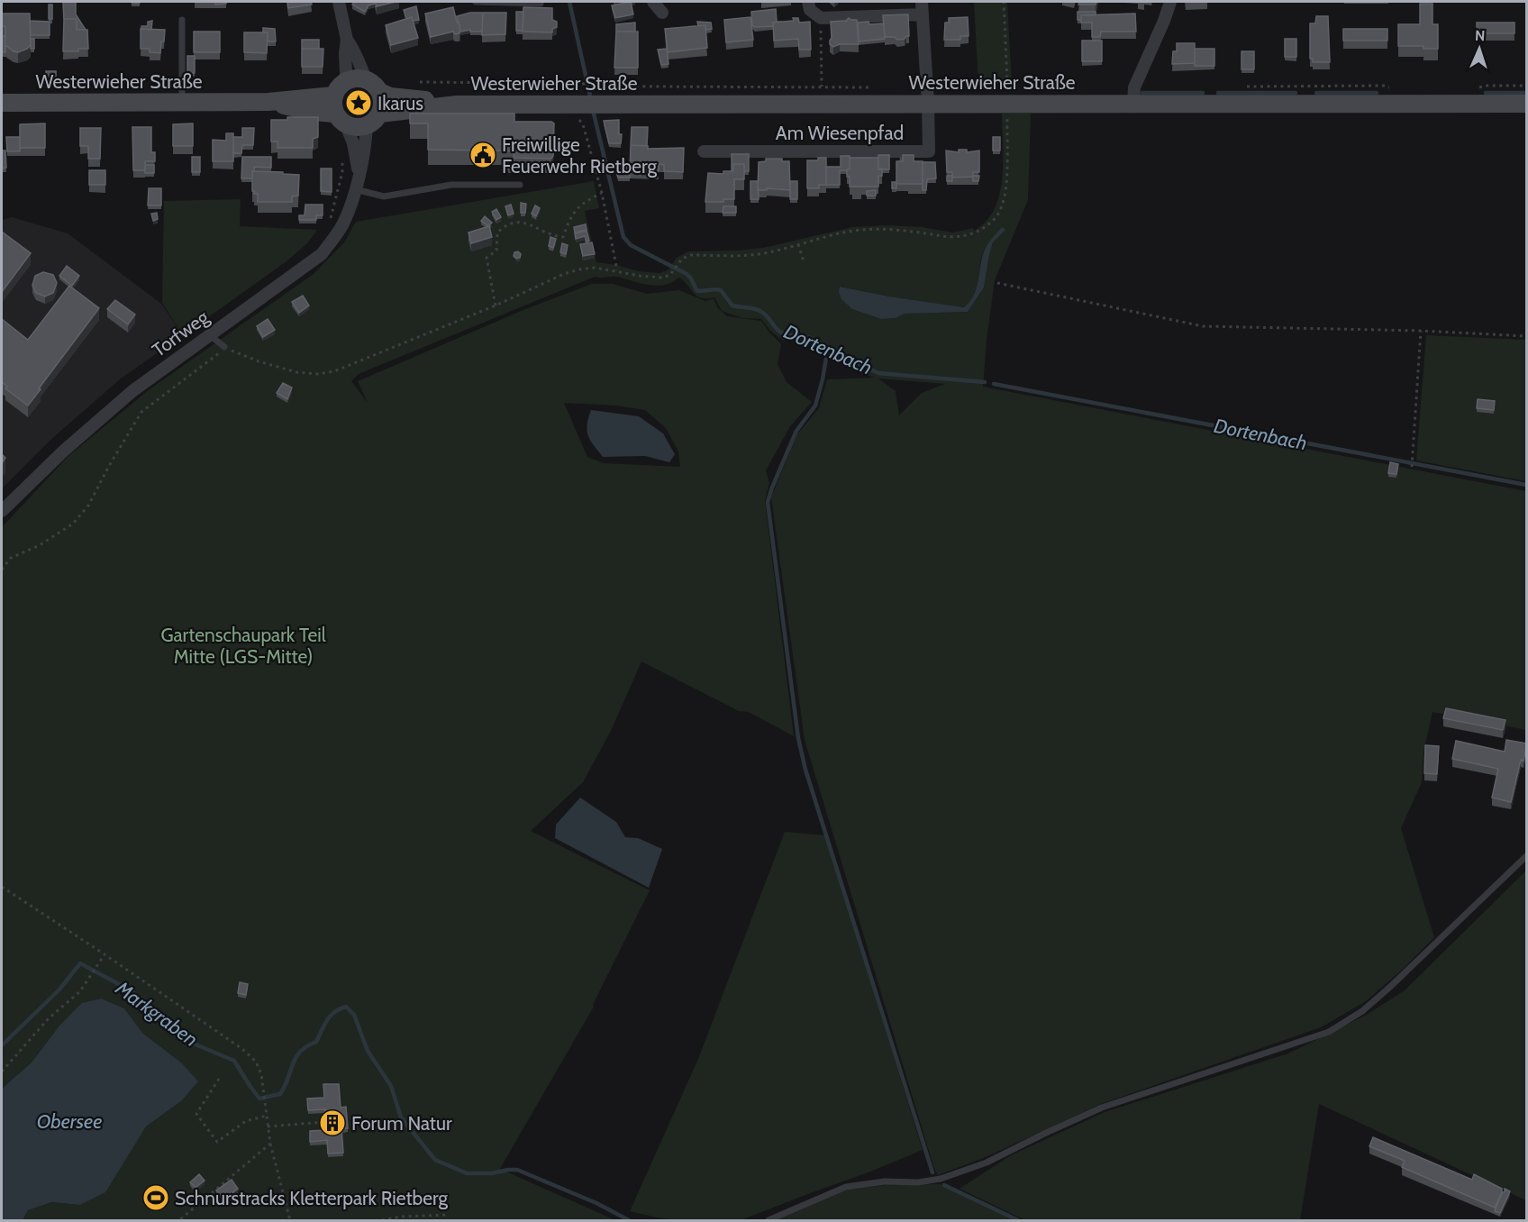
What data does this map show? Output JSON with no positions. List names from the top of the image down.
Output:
{
  "streets": {
    "main road": ["Westerwieher Straße"],
    "street": ["Am Wiesenpfad", "Torfweg"]
  },
  "crossings": [
    ["Westerwieher Straße", "Am Wiesenpfad"],
    ["Westerwieher Straße", "Torfweg"]
  ],
  "water": ["Dortenbach", "Markgraben", "Obersee"],
  "parks": ["Gartenschaupark Teil Mitte (LGS-Mitte)"],
  "places": {
    "place": ["Ikarus"],
    "public building": ["Freiwillige Feuerwehr Rietberg"],
    "building": ["Forum Natur"],
    "sports": ["Schnurstracks Kletterpark Rietberg"]
  },
  "north": "top"
}
